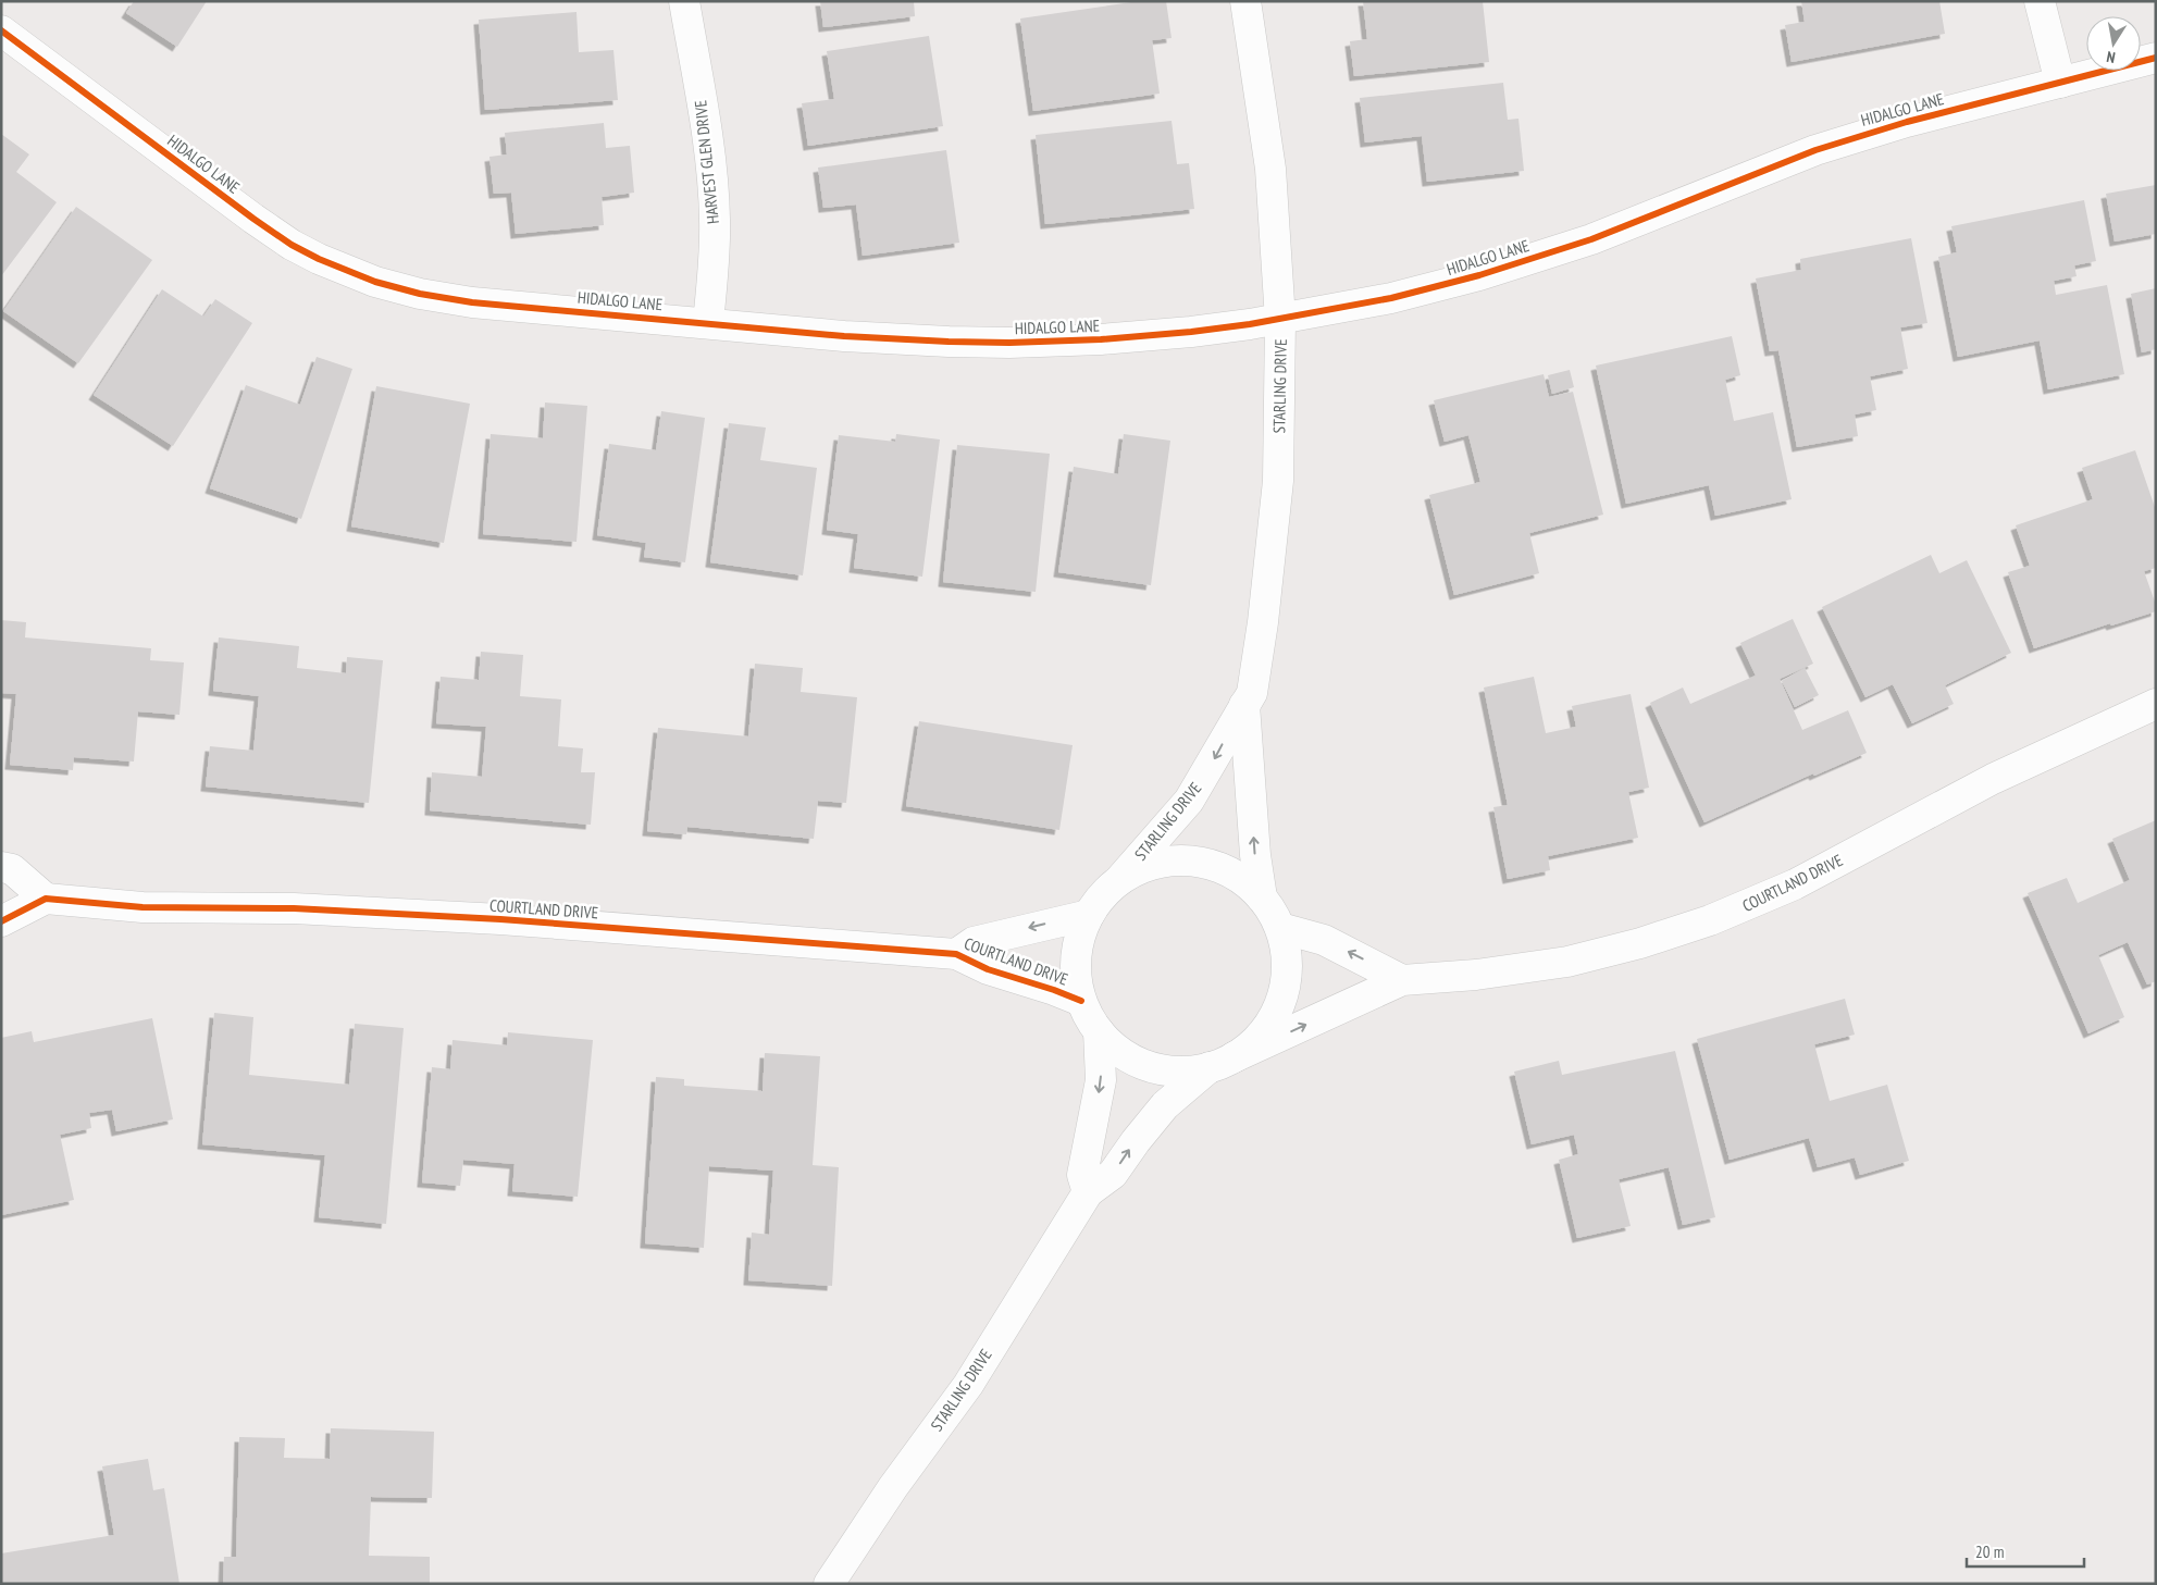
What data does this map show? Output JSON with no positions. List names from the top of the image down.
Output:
{
  "streets": {
    "street": [
      "HIDALGO LANE",
      "HARVEST GLEN DRIVE",
      "STARLING DRIVE",
      "COURTLAND DRIVE"
    ]
  },
  "crossings": [
    ["HIDALGO LANE", "HARVEST GLEN DRIVE"],
    ["HIDALGO LANE", "STARLING DRIVE"],
    ["STARLING DRIVE", "COURTLAND DRIVE"]
  ],
  "scale_bar": "20 m",
  "north": "bottom"
}
